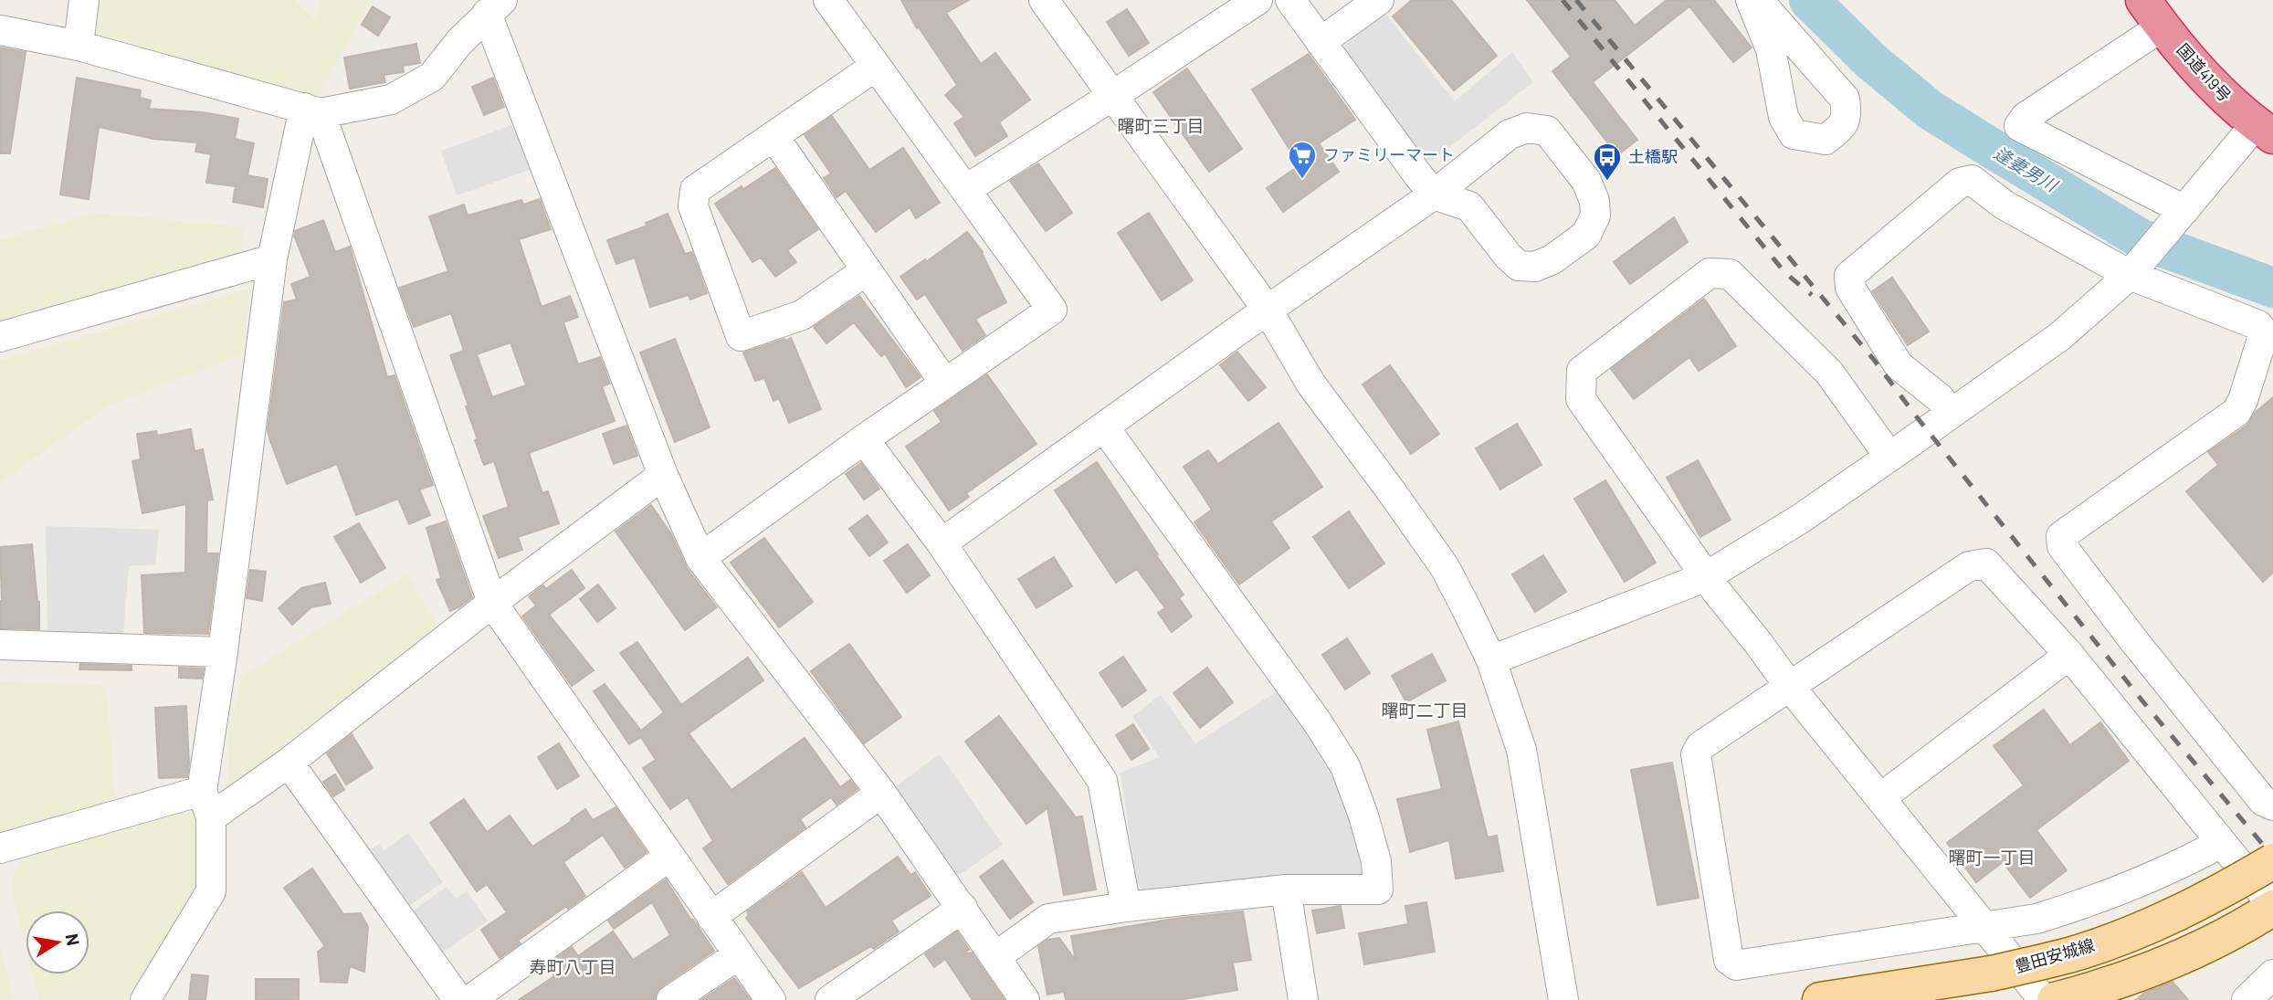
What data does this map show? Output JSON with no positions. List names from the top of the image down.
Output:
{
  "streets": {
    "highway": ["国道419号"],
    "main road": ["豊田安城線"]
  },
  "districts": [
    "曙町三丁目",
    "曙町二丁目",
    "曙町一丁目",
    "寿町八丁目"
  ],
  "water": ["逢妻男川"],
  "places": {
    "supermarket": ["ファミリーマート"],
    "bus stop": ["土橋駅"]
  },
  "north": "right"
}
